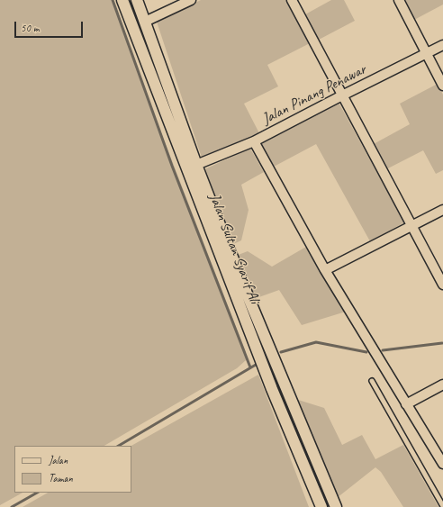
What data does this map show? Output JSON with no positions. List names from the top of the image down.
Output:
{
  "streets": {
    "street": ["Jalan Pinang Penawar", "Jalan Sultan Syarif Ali"]
  },
  "crossings": [
    ["Jalan Pinang Penawar", "Jalan Sultan Syarif Ali"]
  ],
  "legend": ["Jalan", "Taman"],
  "scale_bar": "50 m"
}
